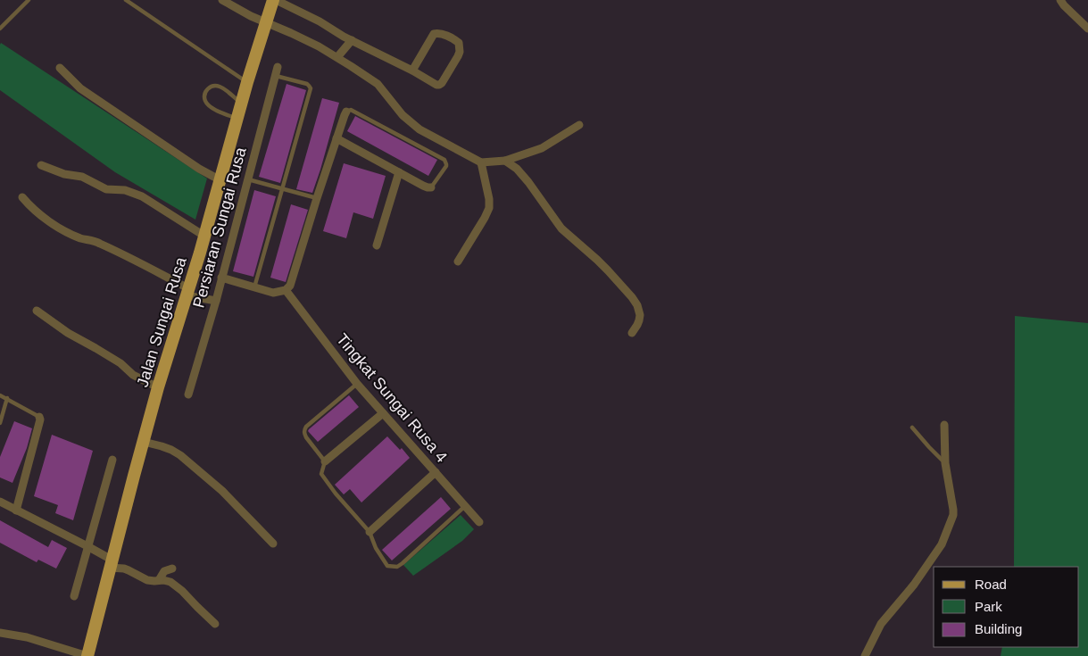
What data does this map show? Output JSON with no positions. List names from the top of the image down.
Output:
{
  "streets": {
    "main road": ["Jalan Sungai Rusa"],
    "street": ["Persiaran Sungai Rusa", "Tingkat Sungai Rusa 4"]
  },
  "legend": ["Road", "Park", "Building"]
}
